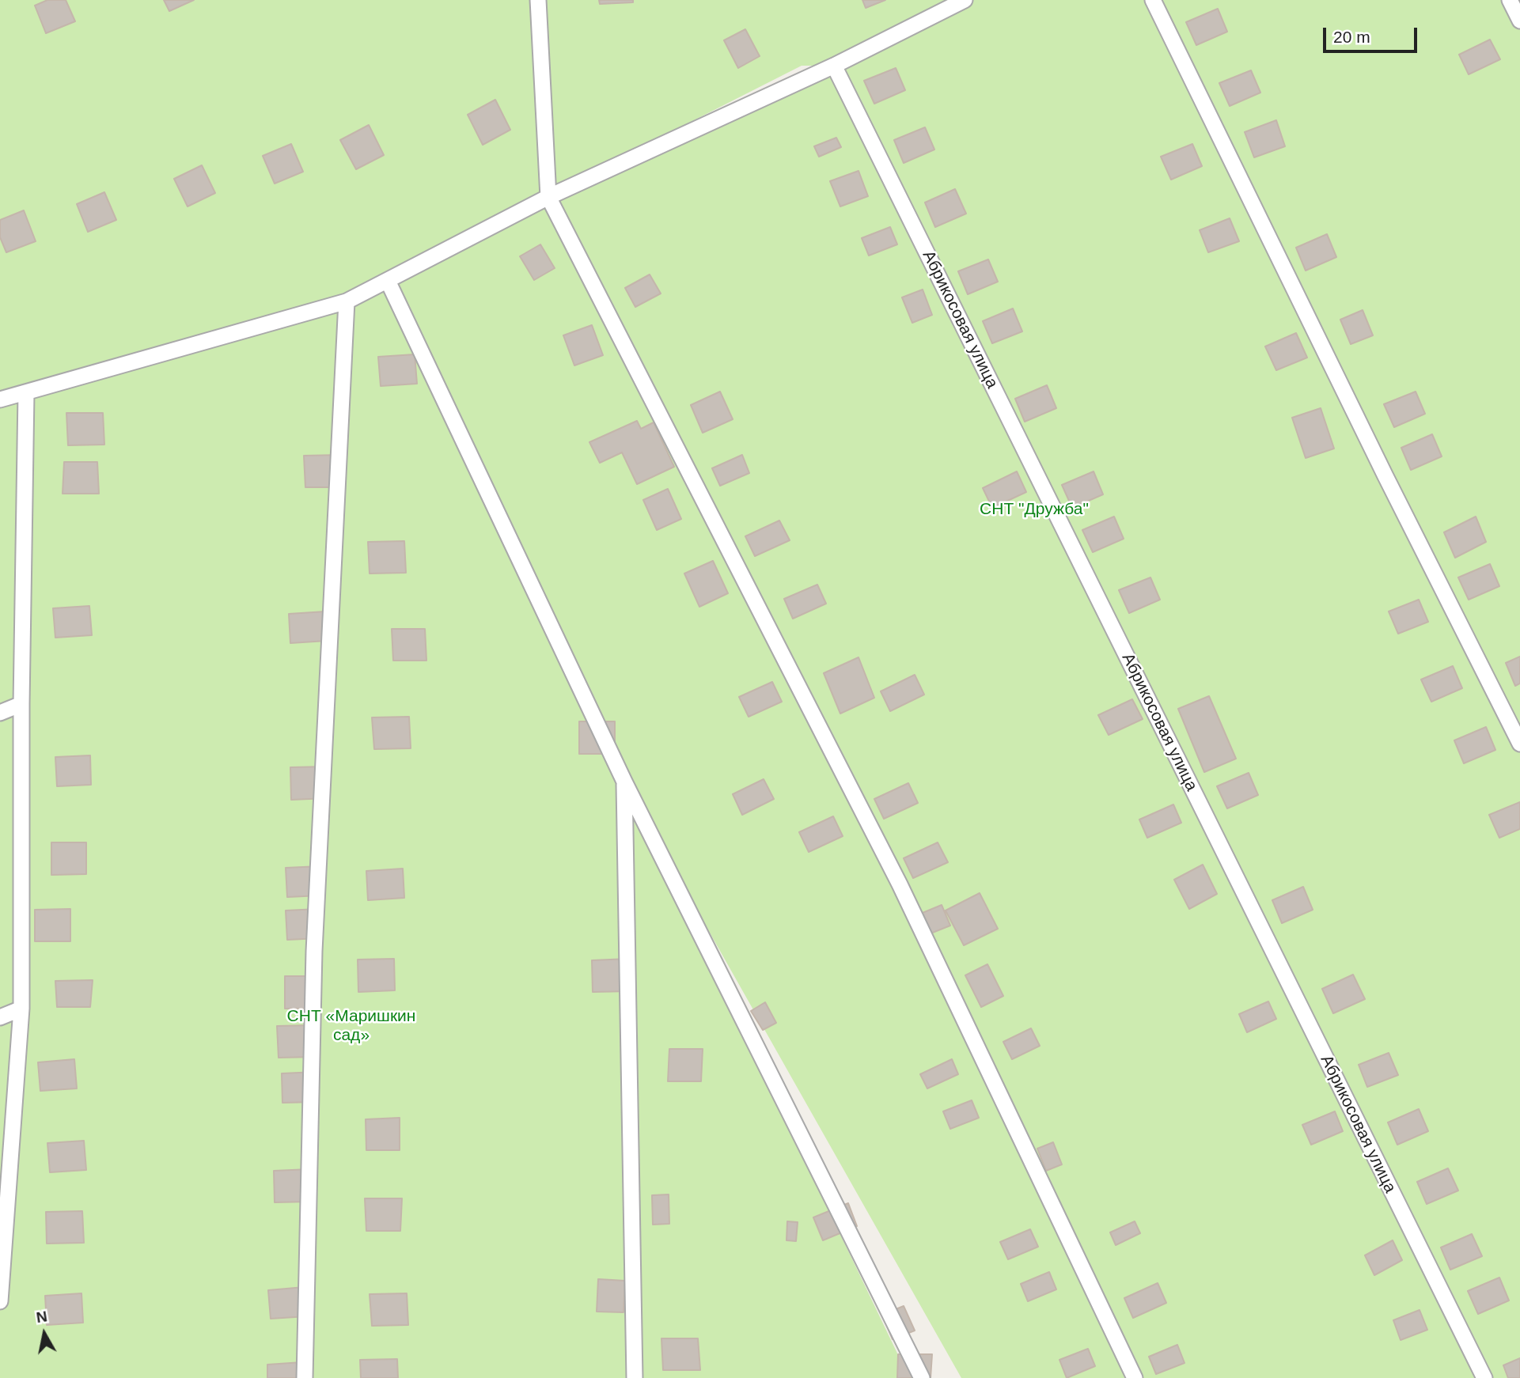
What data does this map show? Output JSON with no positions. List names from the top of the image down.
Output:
{
  "streets": {
    "lane": ["Абрикосовая улица"]
  },
  "parks": ["СНТ \"Дружба\"", "СНТ «Маришкин сад»"],
  "scale_bar": "20 m",
  "north": "top"
}
